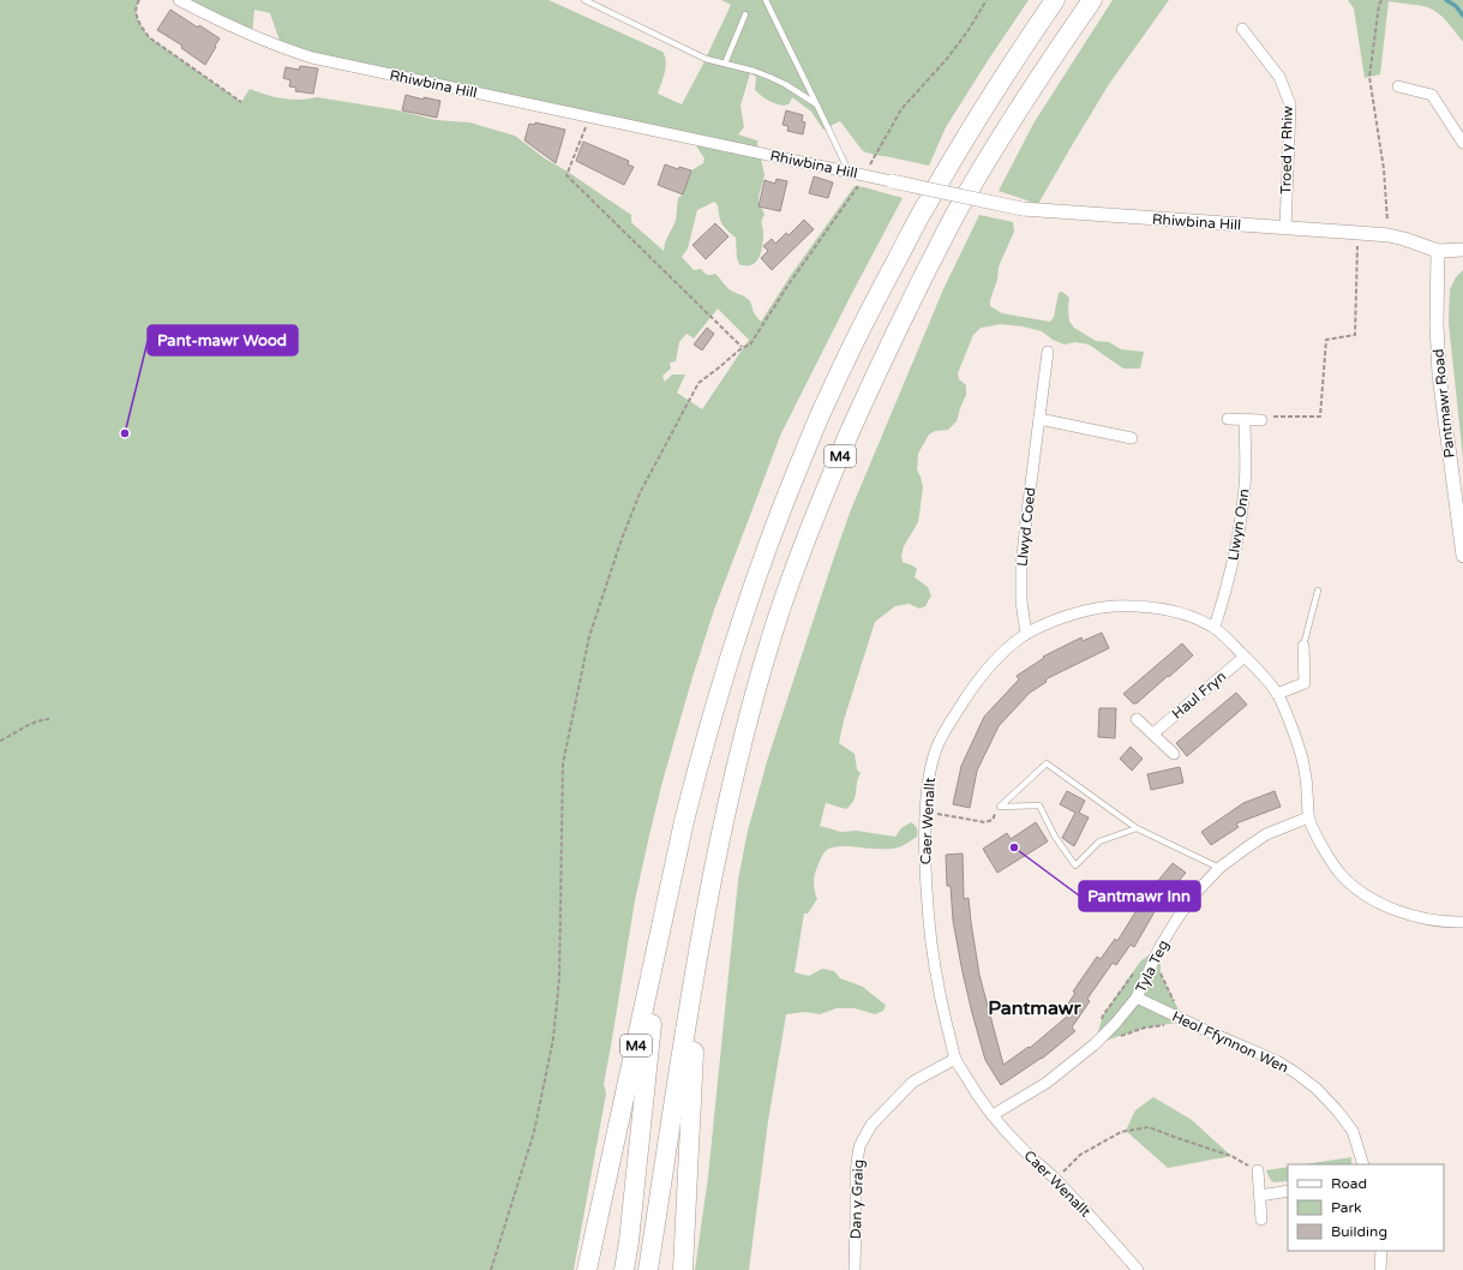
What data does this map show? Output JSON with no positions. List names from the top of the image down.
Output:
{
  "streets": {
    "highway": ["M4"],
    "street": [
      "Rhiwbina Hill",
      "Troed y Rhiw",
      "Pantmawr Road",
      "Llwyn Onn",
      "Llwyd Coed",
      "Haul Fryn",
      "Caer Wenallt",
      "Tyla Teg",
      "Heol Ffynnon Wen",
      "Dan y Graig"
    ]
  },
  "crossings": [
    ["Rhiwbina Hill", "Troed y Rhiw"],
    ["Rhiwbina Hill", "Pantmawr Road"],
    ["Llwyn Onn", "Caer Wenallt"],
    ["Llwyd Coed", "Caer Wenallt"],
    ["Haul Fryn", "Caer Wenallt"],
    ["Caer Wenallt", "Tyla Teg"],
    ["Caer Wenallt", "Dan y Graig"],
    ["Tyla Teg", "Heol Ffynnon Wen"]
  ],
  "districts": ["Pantmawr"],
  "places": ["Pant-mawr Wood", "Pantmawr Inn"],
  "legend": ["Road", "Park", "Building"]
}
